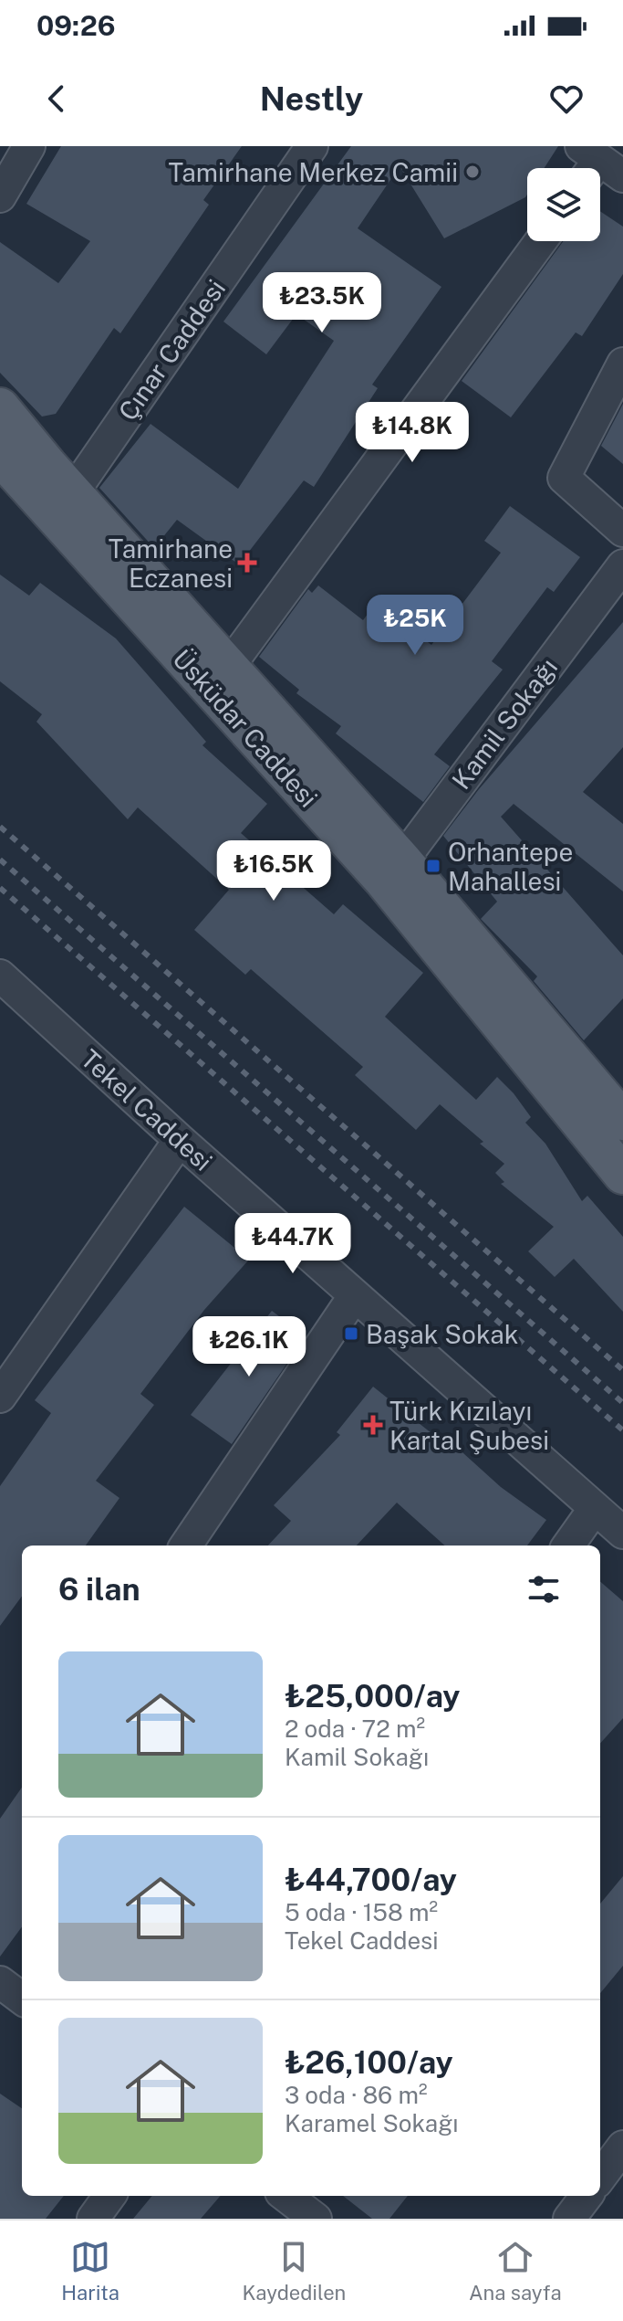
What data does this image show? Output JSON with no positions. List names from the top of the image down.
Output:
{
  "streets": {
    "main road": ["Üsküdar Caddesi"],
    "street": ["Çınar Caddesi", "Kamil Sokağı", "Tekel Caddesi"]
  },
  "crossings": [
    ["Çınar Caddesi", "Üsküdar Caddesi"],
    ["Kamil Sokağı", "Üsküdar Caddesi"]
  ],
  "places": {
    "other": ["Tamirhane Merkez Camii"],
    "health": ["Tamirhane Eczanesi", "Türk Kızılayı Kartal Şubesi"],
    "transit": ["Orhantepe Mahallesi", "Başak Sokak"]
  },
  "page": {
    "status": "09:26",
    "header": "Nestly",
    "price": [
      "₺23.5K",
      "₺14.8K",
      "₺25K",
      "₺16.5K",
      "₺44.7K",
      "₺26.1K"
    ],
    "heading": "6 ilan",
    "list": [
      {
        "name": "₺25,000/ay",
        "note": "2 oda · 72 m² · Kamil Sokağı"
      },
      {
        "name": "₺44,700/ay",
        "note": "5 oda · 158 m² · Tekel Caddesi"
      },
      {
        "name": "₺26,100/ay",
        "note": "3 oda · 86 m² · Karamel Sokağı"
      }
    ],
    "tabs": ["Harita", "Kaydedilen", "Ana sayfa"]
  }
}
